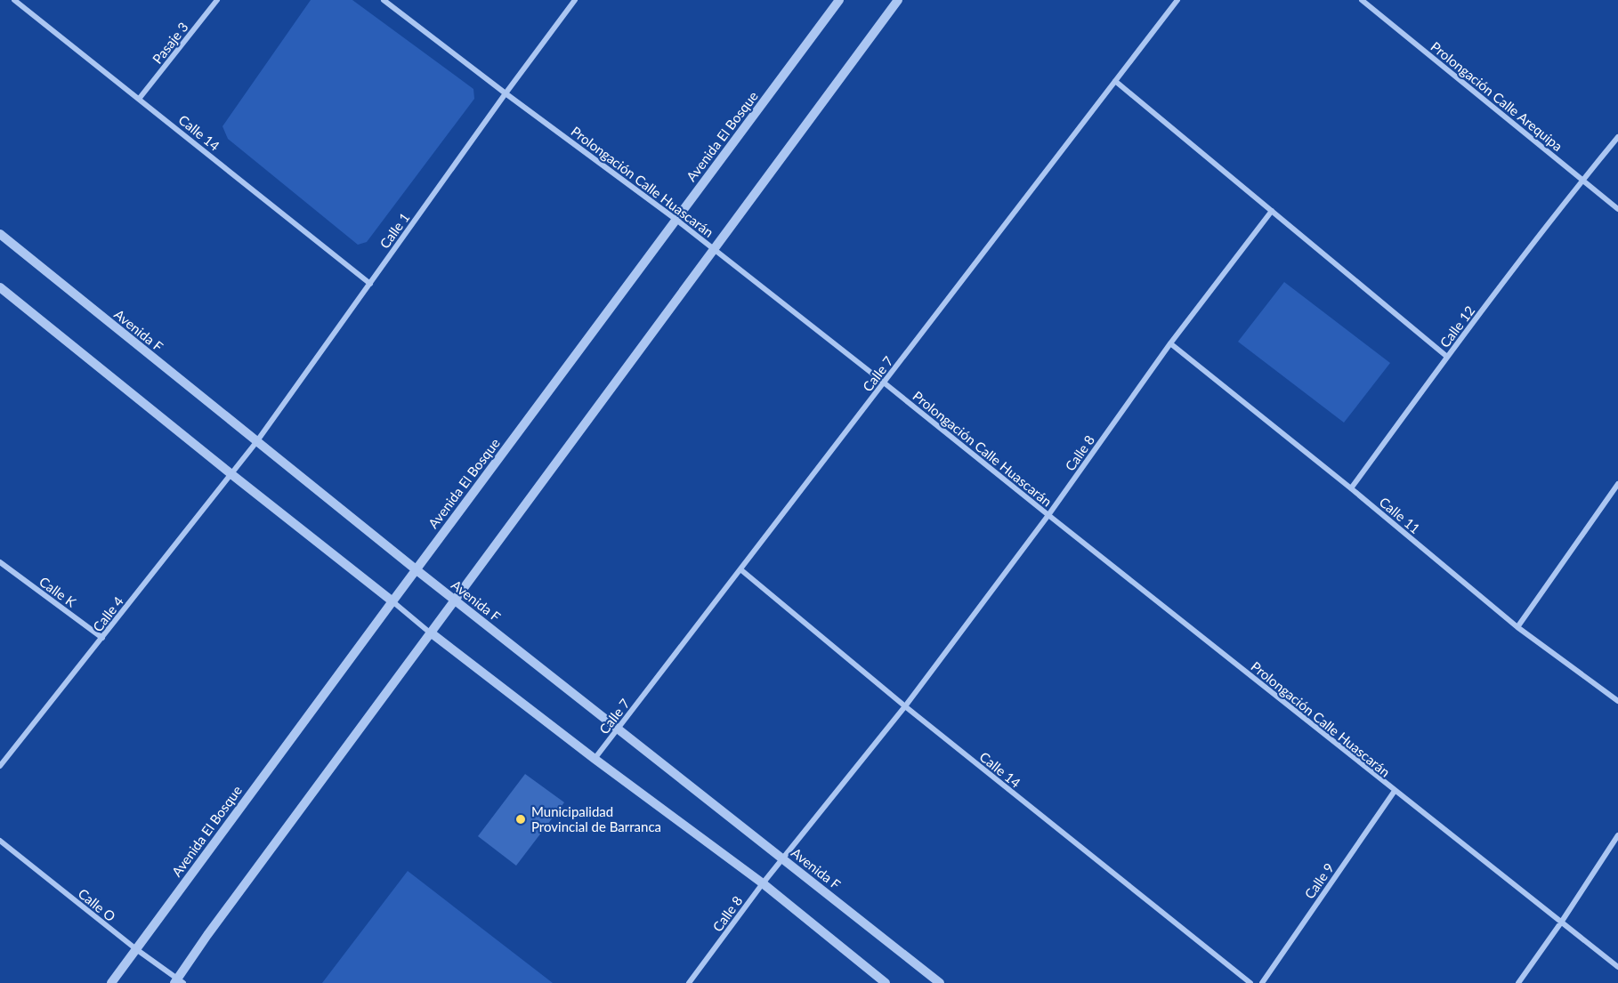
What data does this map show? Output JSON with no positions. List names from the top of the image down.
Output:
{
  "streets": {
    "street": [
      "Pasaje 3",
      "Prolongación Calle Arequipa",
      "Calle 14",
      "Avenida El Bosque",
      "Prolongación Calle Huascarán",
      "Calle 1",
      "Calle 12",
      "Avenida F",
      "Calle 7",
      "Calle 8",
      "Calle 11",
      "Calle K",
      "Calle 4",
      "Calle 9",
      "Calle O"
    ]
  },
  "crossings": [
    ["Pasaje 3", "Calle 14"],
    ["Prolongación Calle Arequipa", "Calle 12"],
    ["Calle 14", "Calle 1"],
    ["Calle 14", "Calle 7"],
    ["Calle 14", "Calle 8"],
    ["Avenida El Bosque", "Prolongación Calle Huascarán"],
    ["Avenida El Bosque", "Avenida F"],
    ["Avenida El Bosque", "Calle O"],
    ["Prolongación Calle Huascarán", "Calle 1"],
    ["Prolongación Calle Huascarán", "Calle 7"],
    ["Prolongación Calle Huascarán", "Calle 8"],
    ["Prolongación Calle Huascarán", "Calle 9"],
    ["Calle 1", "Avenida F"],
    ["Calle 1", "Calle 4"],
    ["Calle 12", "Calle 11"],
    ["Avenida F", "Calle 7"],
    ["Avenida F", "Calle 8"],
    ["Calle 8", "Calle 11"],
    ["Calle K", "Calle 4"]
  ],
  "places": ["Municipalidad Provincial de Barranca"]
}
